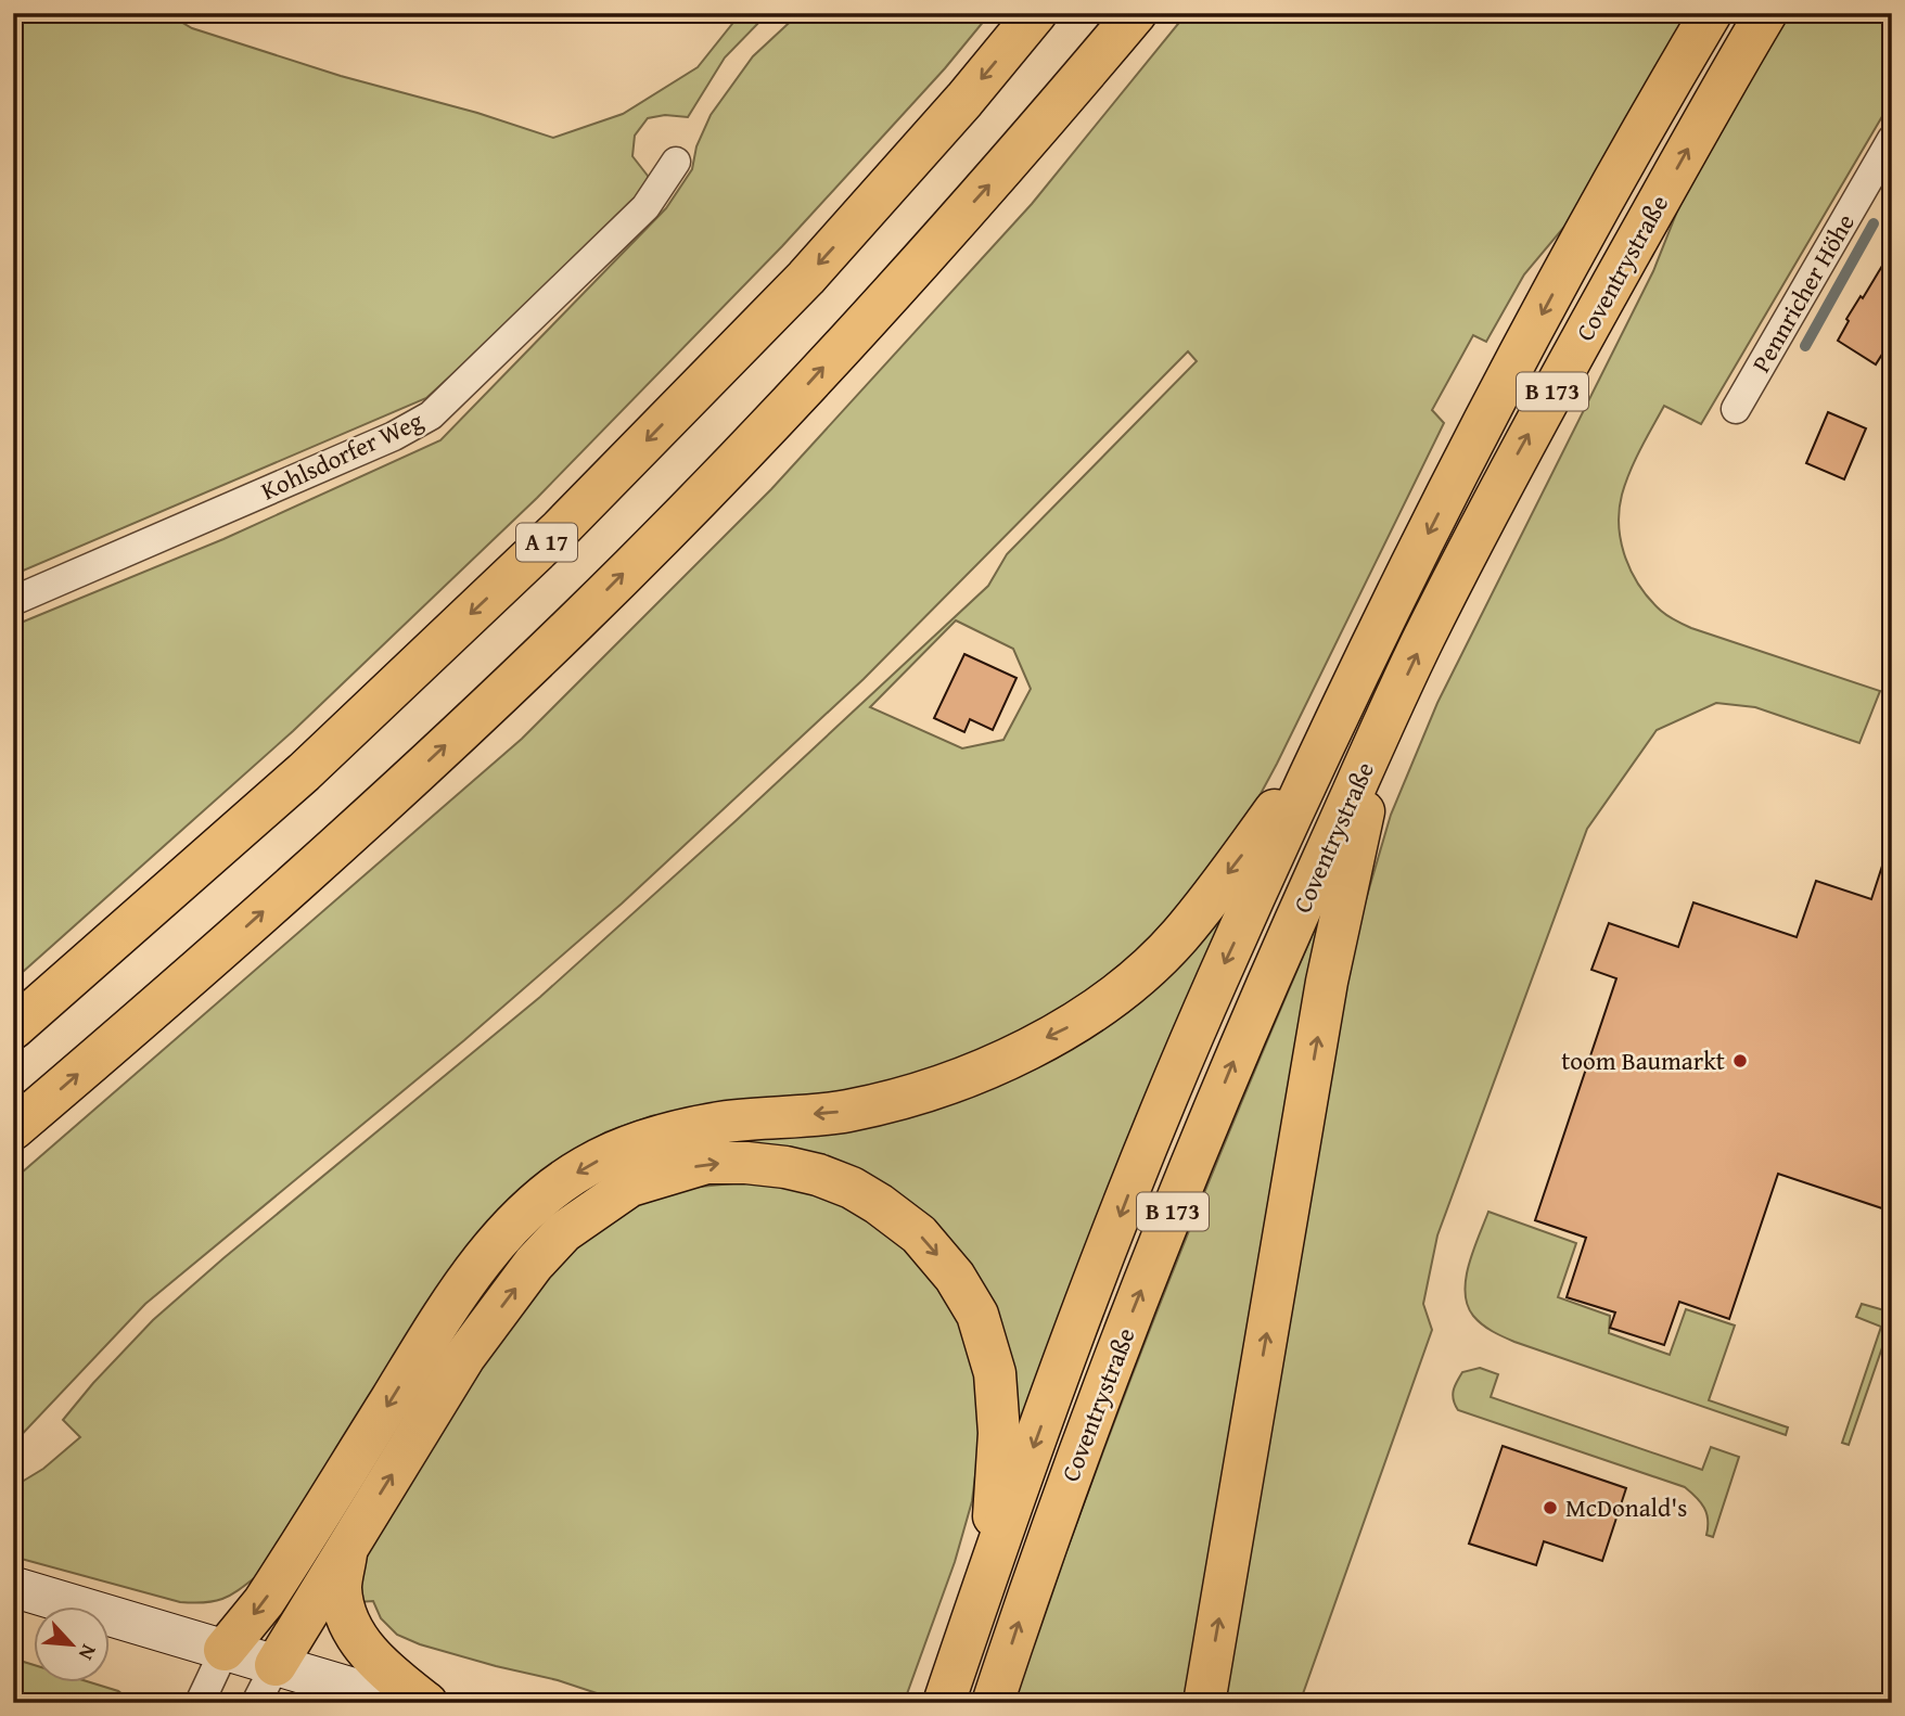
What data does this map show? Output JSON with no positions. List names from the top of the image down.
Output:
{
  "streets": {
    "highway": ["Coventrystraße", "B 173", "A 17"],
    "street": ["Pennricher Höhe", "Kohlsdorfer Weg"]
  },
  "places": ["toom Baumarkt", "McDonald's"],
  "north": "bottom right"
}
